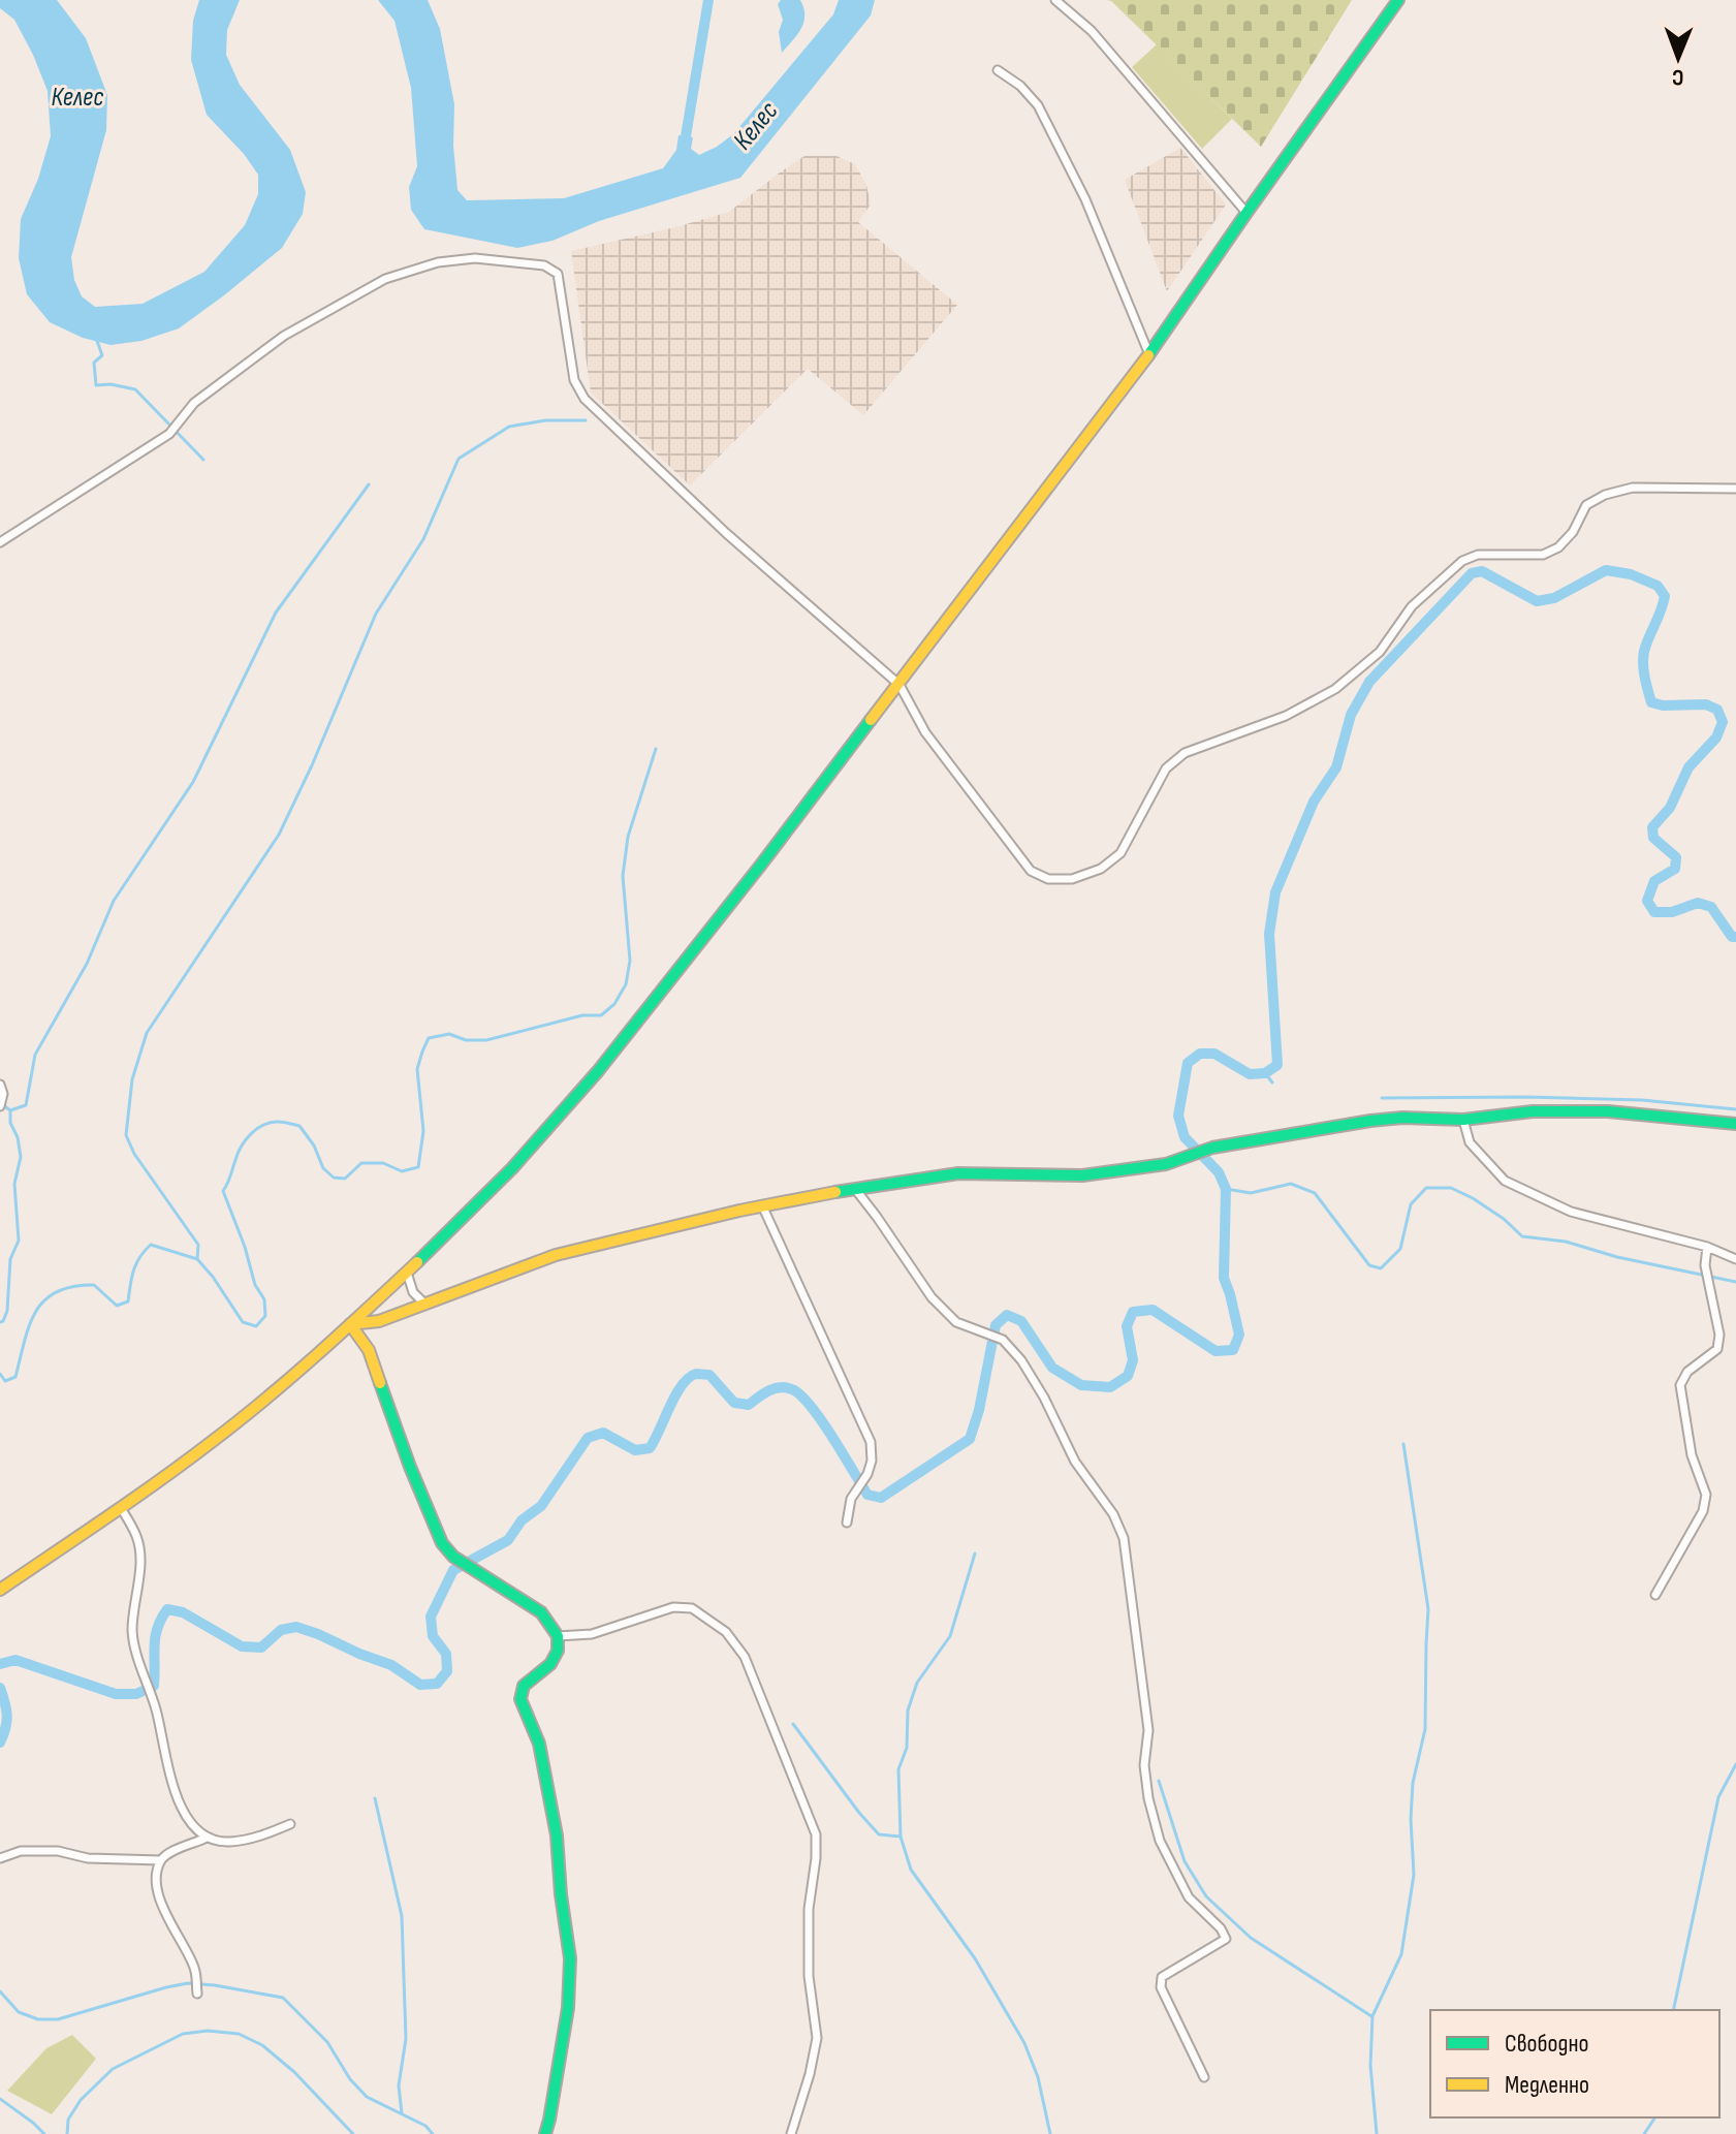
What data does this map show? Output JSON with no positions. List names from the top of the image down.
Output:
{
  "water": ["Келес"],
  "legend": ["Свободно", "Медленно"],
  "north": "bottom"
}
